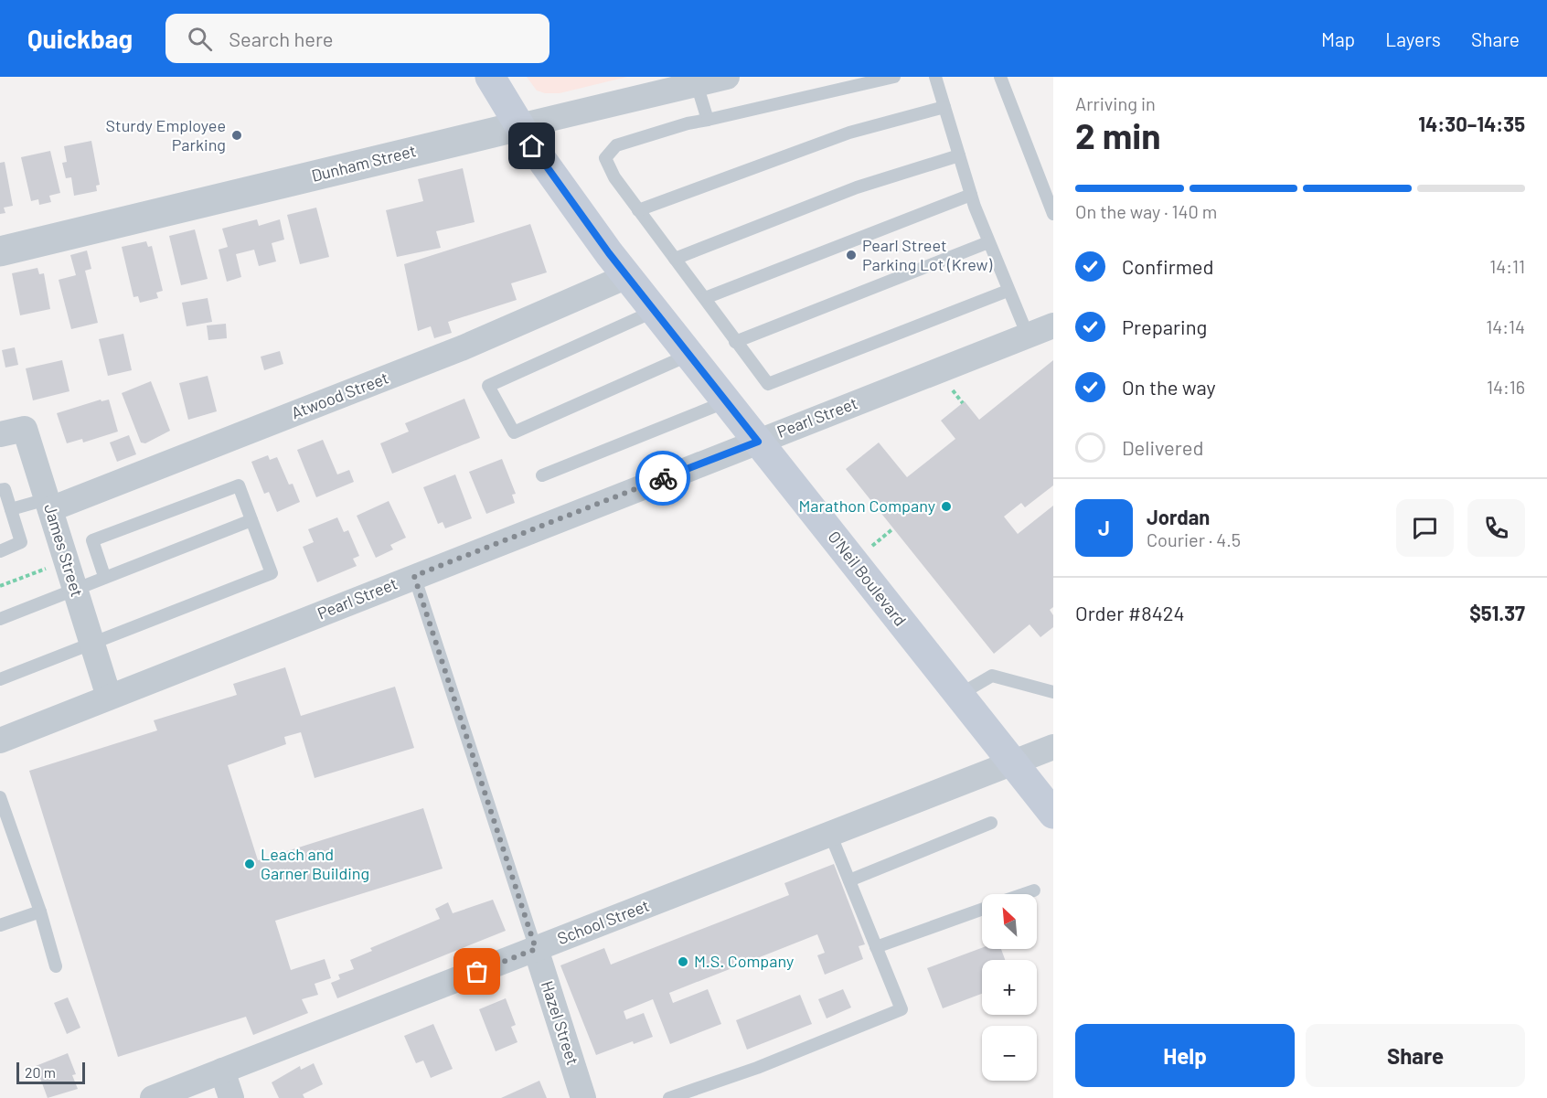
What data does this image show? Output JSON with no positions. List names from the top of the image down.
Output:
{
  "streets": {
    "main road": ["O'Neil Boulevard"],
    "street": [
      "Dunham Street",
      "Atwood Street",
      "Pearl Street",
      "James Street",
      "School Street",
      "Hazel Street"
    ]
  },
  "crossings": [
    ["Dunham Street", "O'Neil Boulevard"],
    ["Atwood Street", "James Street"],
    ["Atwood Street", "O'Neil Boulevard"],
    ["Pearl Street", "James Street"],
    ["Pearl Street", "O'Neil Boulevard"],
    ["O'Neil Boulevard", "School Street"],
    ["School Street", "Hazel Street"]
  ],
  "places": [
    "Sturdy Employee Parking",
    "Pearl Street Parking Lot (Krew)",
    "Marathon Company",
    "Leach and Garner Building",
    "M.S. Company"
  ],
  "scale_bar": "20 m",
  "north": "top left",
  "page": {
    "header": "Quickbag",
    "search": "Search here",
    "nav": ["Map", "Layers", "Share"],
    "heading": ["2 min", "Arriving in", "14:30–14:35"],
    "panel": [
      "Jordan",
      "Courier · 4.5",
      "Order #8424",
      "$51.37"
    ],
    "bar": "On the way · 140 m",
    "list": [
      ["Confirmed", "14:11"],
      ["Preparing", "14:14"],
      ["On the way", "14:16"],
      "Delivered"
    ],
    "round": "J",
    "map_buttons": ["+", "−"],
    "buttons": ["Help", "Share"],
    "scale": "20 m"
  }
}
